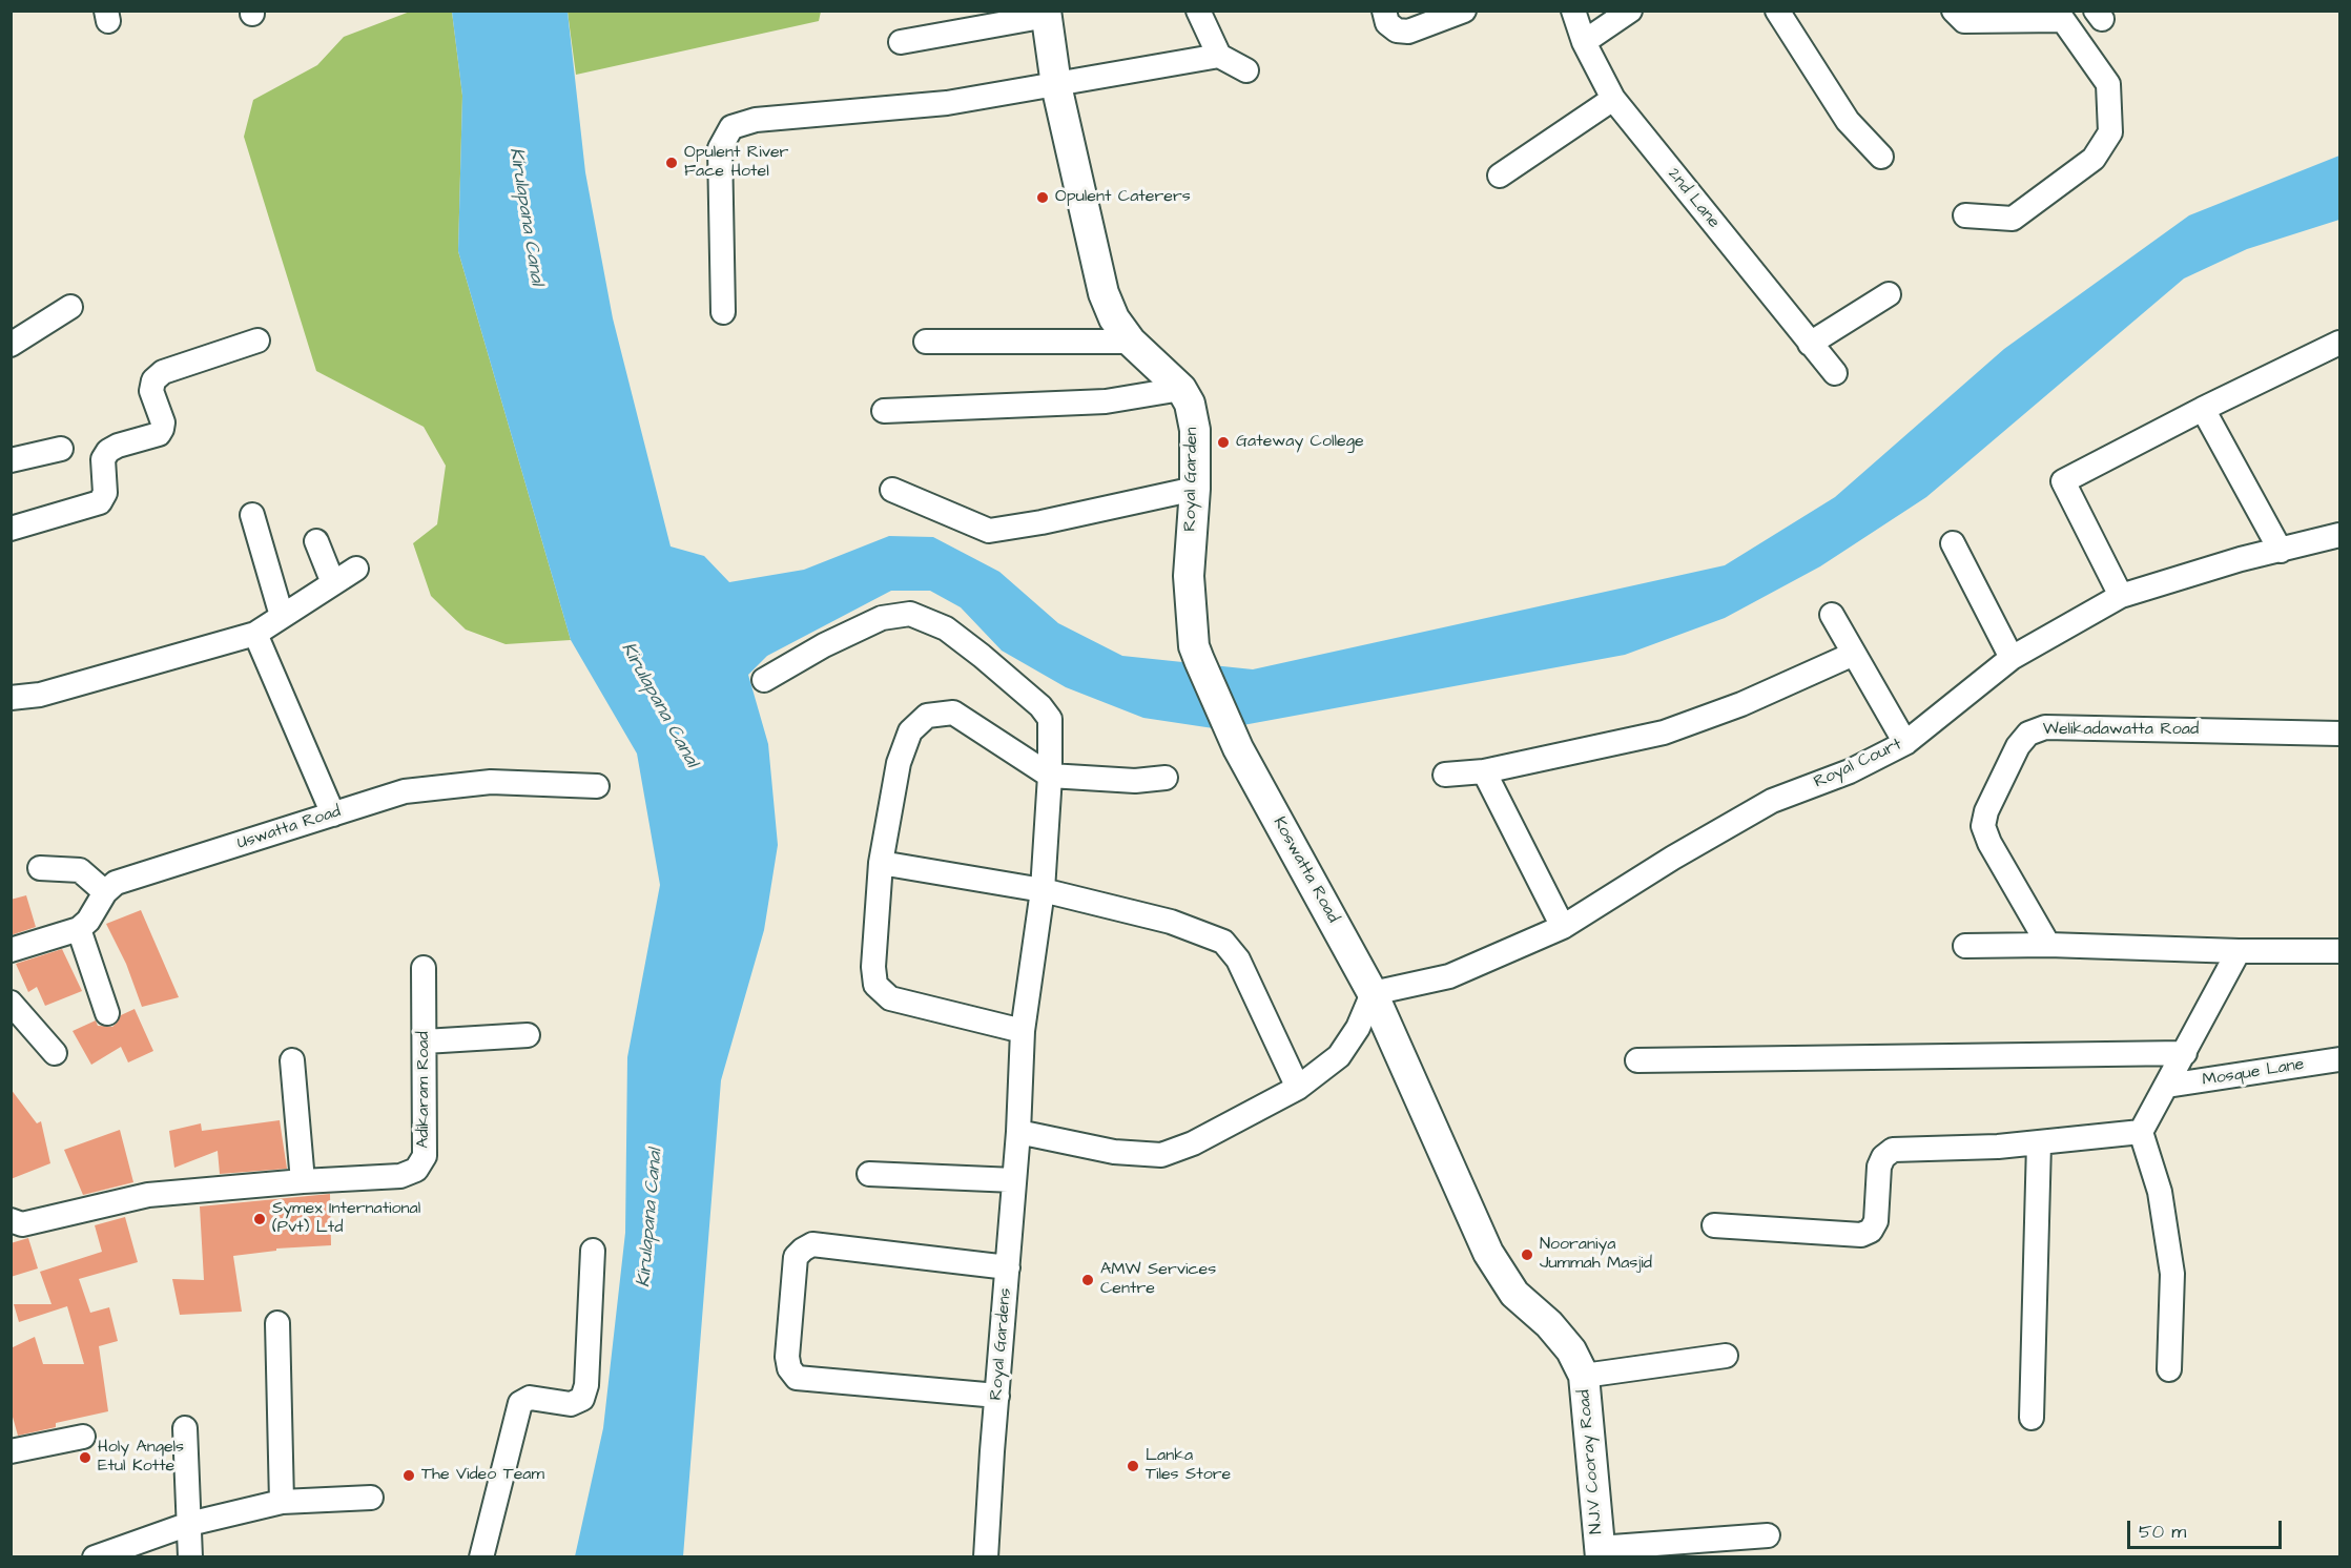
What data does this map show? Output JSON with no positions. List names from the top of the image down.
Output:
{
  "streets": {
    "street": [
      "2nd Lane",
      "Royal Garden",
      "Welikadawatta Road",
      "Royal Court",
      "Uswatta Road",
      "Koswatta Road",
      "Mosque Lane",
      "Adikaram Road",
      "Royal Gardens",
      "N.J.V Cooray Road"
    ]
  },
  "crossings": [
    ["Royal Garden", "Koswatta Road"],
    ["Royal Court", "Koswatta Road"],
    ["Koswatta Road", "N.J.V Cooray Road"]
  ],
  "water": ["Kirulapana Canal"],
  "places": [
    "Opulent River Face Hotel",
    "Opulent Caterers",
    "Gateway College",
    "Symex International (Pvt) Ltd",
    "Nooraniya Jummah Masjid",
    "AMW Services Centre",
    "Holy Angels Etul Kotte",
    "Lanka Tiles Store",
    "The Video Team"
  ],
  "scale_bar": "50 m"
}
